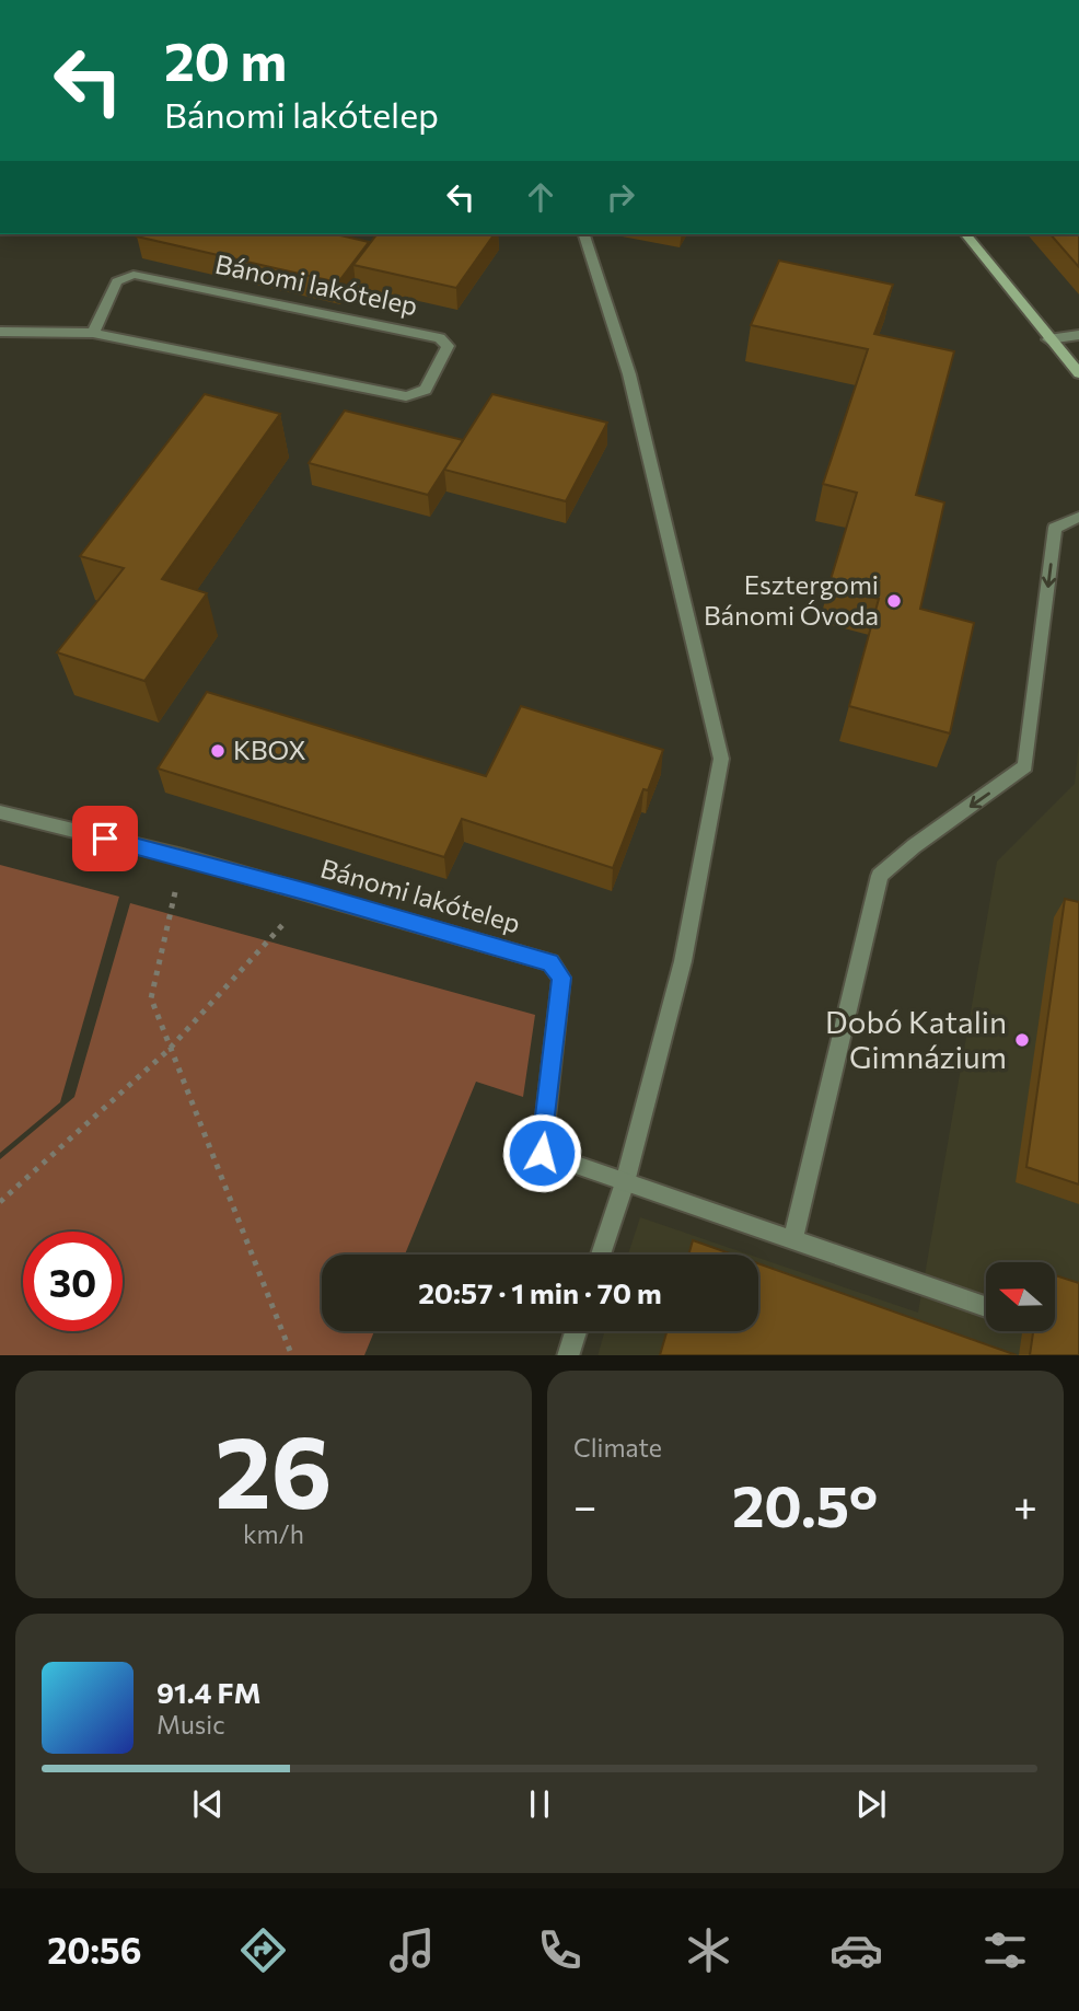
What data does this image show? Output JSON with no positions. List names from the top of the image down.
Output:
{
  "streets": {
    "street": ["Bánomi lakótelep"]
  },
  "places": ["Esztergomi Bánomi Óvoda", "KBOX", "Dobó Katalin Gimnázium"],
  "north": "left",
  "page": {
    "turn": ["20 m", "Bánomi lakótelep"],
    "limit": "30",
    "trip": "20:57 · 1 min · 70 m",
    "tile": [
      ["26", "km/h"],
      "Climate"
    ],
    "heat": ["−", "20.5°", "+"],
    "song": ["91.4 FM", "Music"],
    "tabs": "20:56"
  }
}
